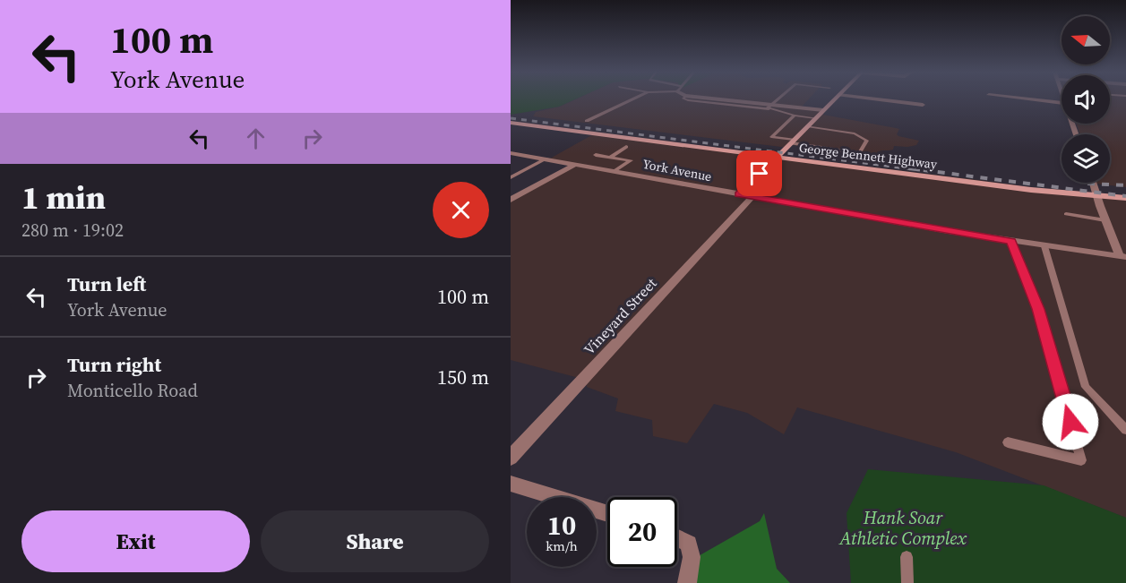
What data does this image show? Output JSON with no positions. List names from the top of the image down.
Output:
{
  "streets": {
    "main road": ["George Bennett Highway"],
    "street": ["York Avenue", "Vineyard Street"]
  },
  "crossings": [
    ["York Avenue", "Vineyard Street"]
  ],
  "parks": ["Hank Soar Athletic Complex"],
  "north": "left",
  "page": {
    "turn": ["100 m", "York Avenue"],
    "heading": ["1 min", "280 m · 19:02"],
    "list": [
      {
        "name": "Turn left",
        "note": "York Avenue",
        "value": "100 m"
      },
      {
        "name": "Turn right",
        "note": "Monticello Road",
        "value": "150 m"
      }
    ],
    "speed": "10 km/h",
    "limit": "20",
    "buttons": ["Exit", "Share"]
  }
}
